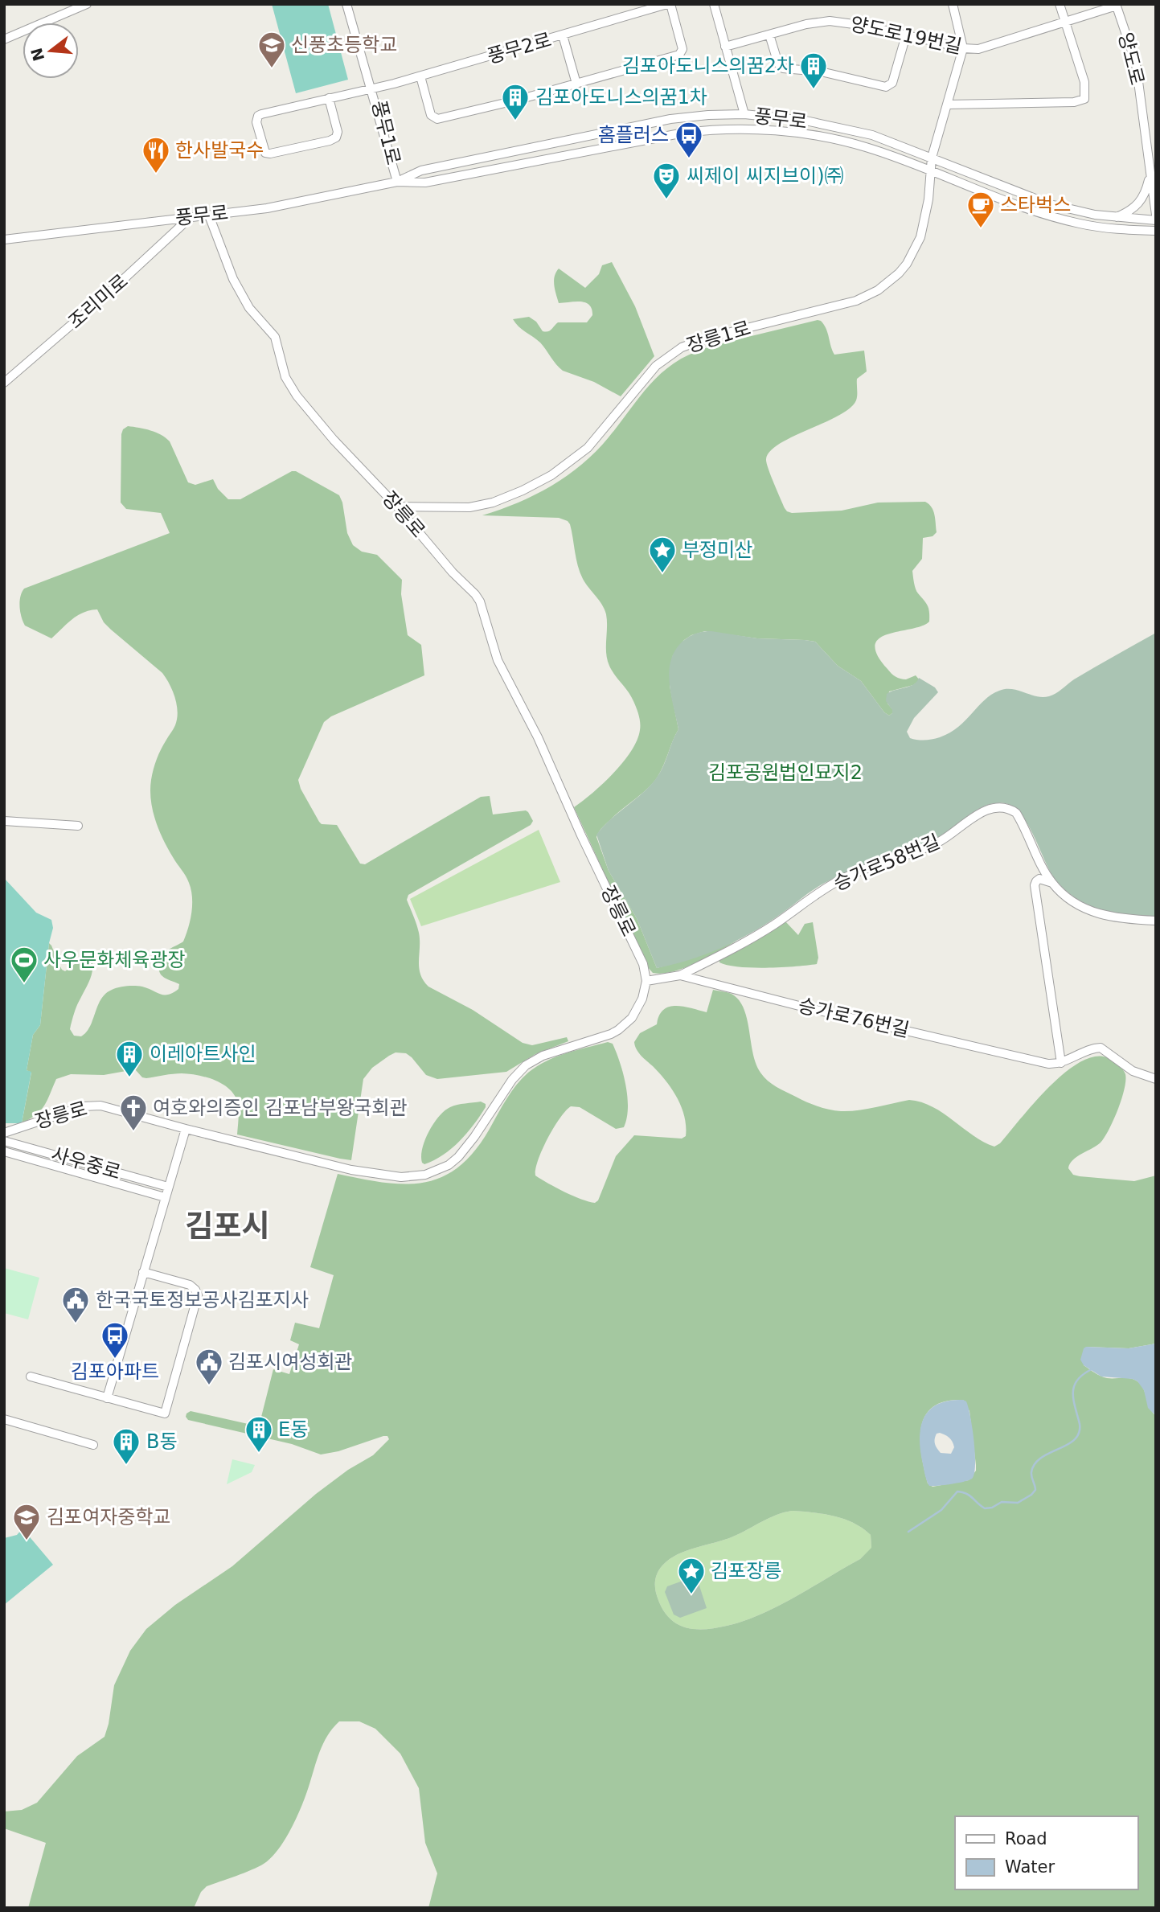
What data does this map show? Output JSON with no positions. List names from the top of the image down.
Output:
{
  "streets": {
    "street": [
      "양도로19번길",
      "풍무2로",
      "양도로",
      "풍무로",
      "풍무1로",
      "조리미로",
      "장릉1로",
      "장릉로",
      "승가로58번길",
      "승가로76번길",
      "사우중로"
    ]
  },
  "crossings": [
    ["양도로19번길", "양도로"],
    ["양도로19번길", "장릉1로"],
    ["풍무2로", "풍무1로"],
    ["풍무로", "풍무1로"],
    ["풍무로", "조리미로"],
    ["풍무로", "장릉1로"],
    ["풍무로", "장릉로"],
    ["장릉1로", "장릉로"],
    ["장릉로", "승가로76번길"],
    ["승가로58번길", "승가로76번길"]
  ],
  "districts": ["김포시"],
  "parks": ["김포공원법인묘지2"],
  "places": {
    "school or university": ["신풍초등학교", "김포여자중학교"],
    "building": [
      "김포아도니스의꿈2차",
      "김포아도니스의꿈1차",
      "이레아트사인",
      "E동",
      "B동"
    ],
    "bus stop": ["홈플러스", "김포아파트"],
    "restaurant": ["한사발국수"],
    "theatre": ["씨제이 씨지브이)㈜"],
    "cafe": ["스타벅스"],
    "place": ["부정미산", "김포장릉"],
    "sports": ["사우문화체육광장"],
    "church": ["여호와의증인 김포남부왕국회관"],
    "public building": ["한국국토정보공사김포지사", "김포시여성회관"]
  },
  "legend": ["Road", "Water"],
  "north": "left"
}
